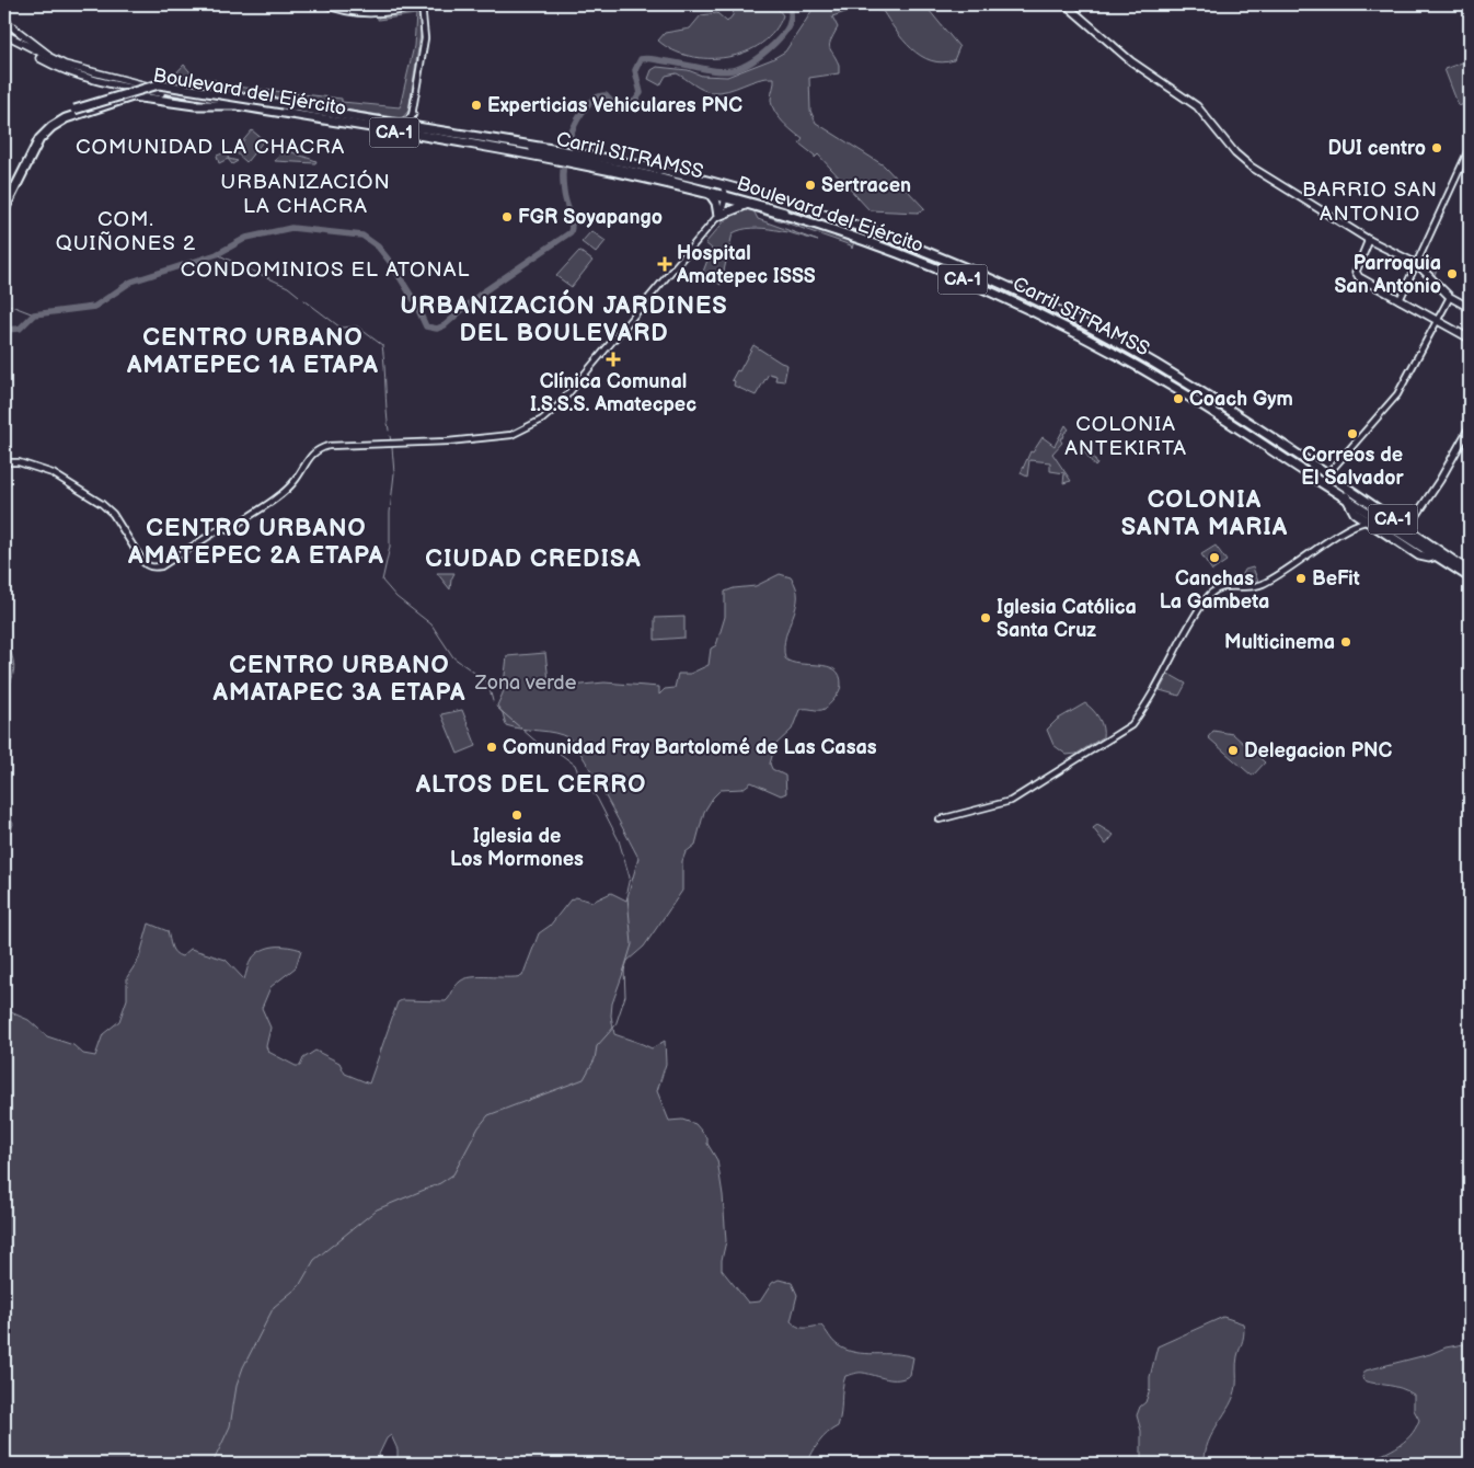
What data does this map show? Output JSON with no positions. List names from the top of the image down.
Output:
{
  "streets": {
    "highway": ["Boulevard del Ejército", "CA-1"],
    "main road": ["Carril SITRAMSS"]
  },
  "crossings": [
    ["Boulevard del Ejército", "CA-1"],
    ["Boulevard del Ejército", "Carril SITRAMSS"]
  ],
  "districts": [
    "COMUNIDAD LA CHACRA",
    "URBANIZACIÓN LA CHACRA",
    "BARRIO SAN ANTONIO",
    "COM. QUIÑONES 2",
    "CONDOMINIOS EL ATONAL",
    "URBANIZACIÓN JARDINES DEL BOULEVARD",
    "CENTRO URBANO AMATEPEC 1A ETAPA",
    "COLONIA ANTEKIRTA",
    "COLONIA SANTA MARIA",
    "CENTRO URBANO AMATEPEC 2A ETAPA",
    "CIUDAD CREDISA",
    "CENTRO URBANO AMATAPEC 3A ETAPA",
    "ALTOS DEL CERRO"
  ],
  "parks": ["Zona verde"],
  "places": {
    "other": [
      "Experticias Vehiculares PNC",
      "DUI centro",
      "Sertracen",
      "FGR Soyapango",
      "Parroquia San Antonio",
      "Coach Gym",
      "Correos de El Salvador",
      "Canchas La Gambeta",
      "BeFit",
      "Iglesia Católica Santa Cruz",
      "Multicinema",
      "Comunidad Fray Bartolomé de Las Casas",
      "Delegacion PNC",
      "Iglesia de Los Mormones"
    ],
    "health": ["Hospital Amatepec ISSS", "Clínica Comunal I.S.S.S. Amatecpec"]
  }
}
